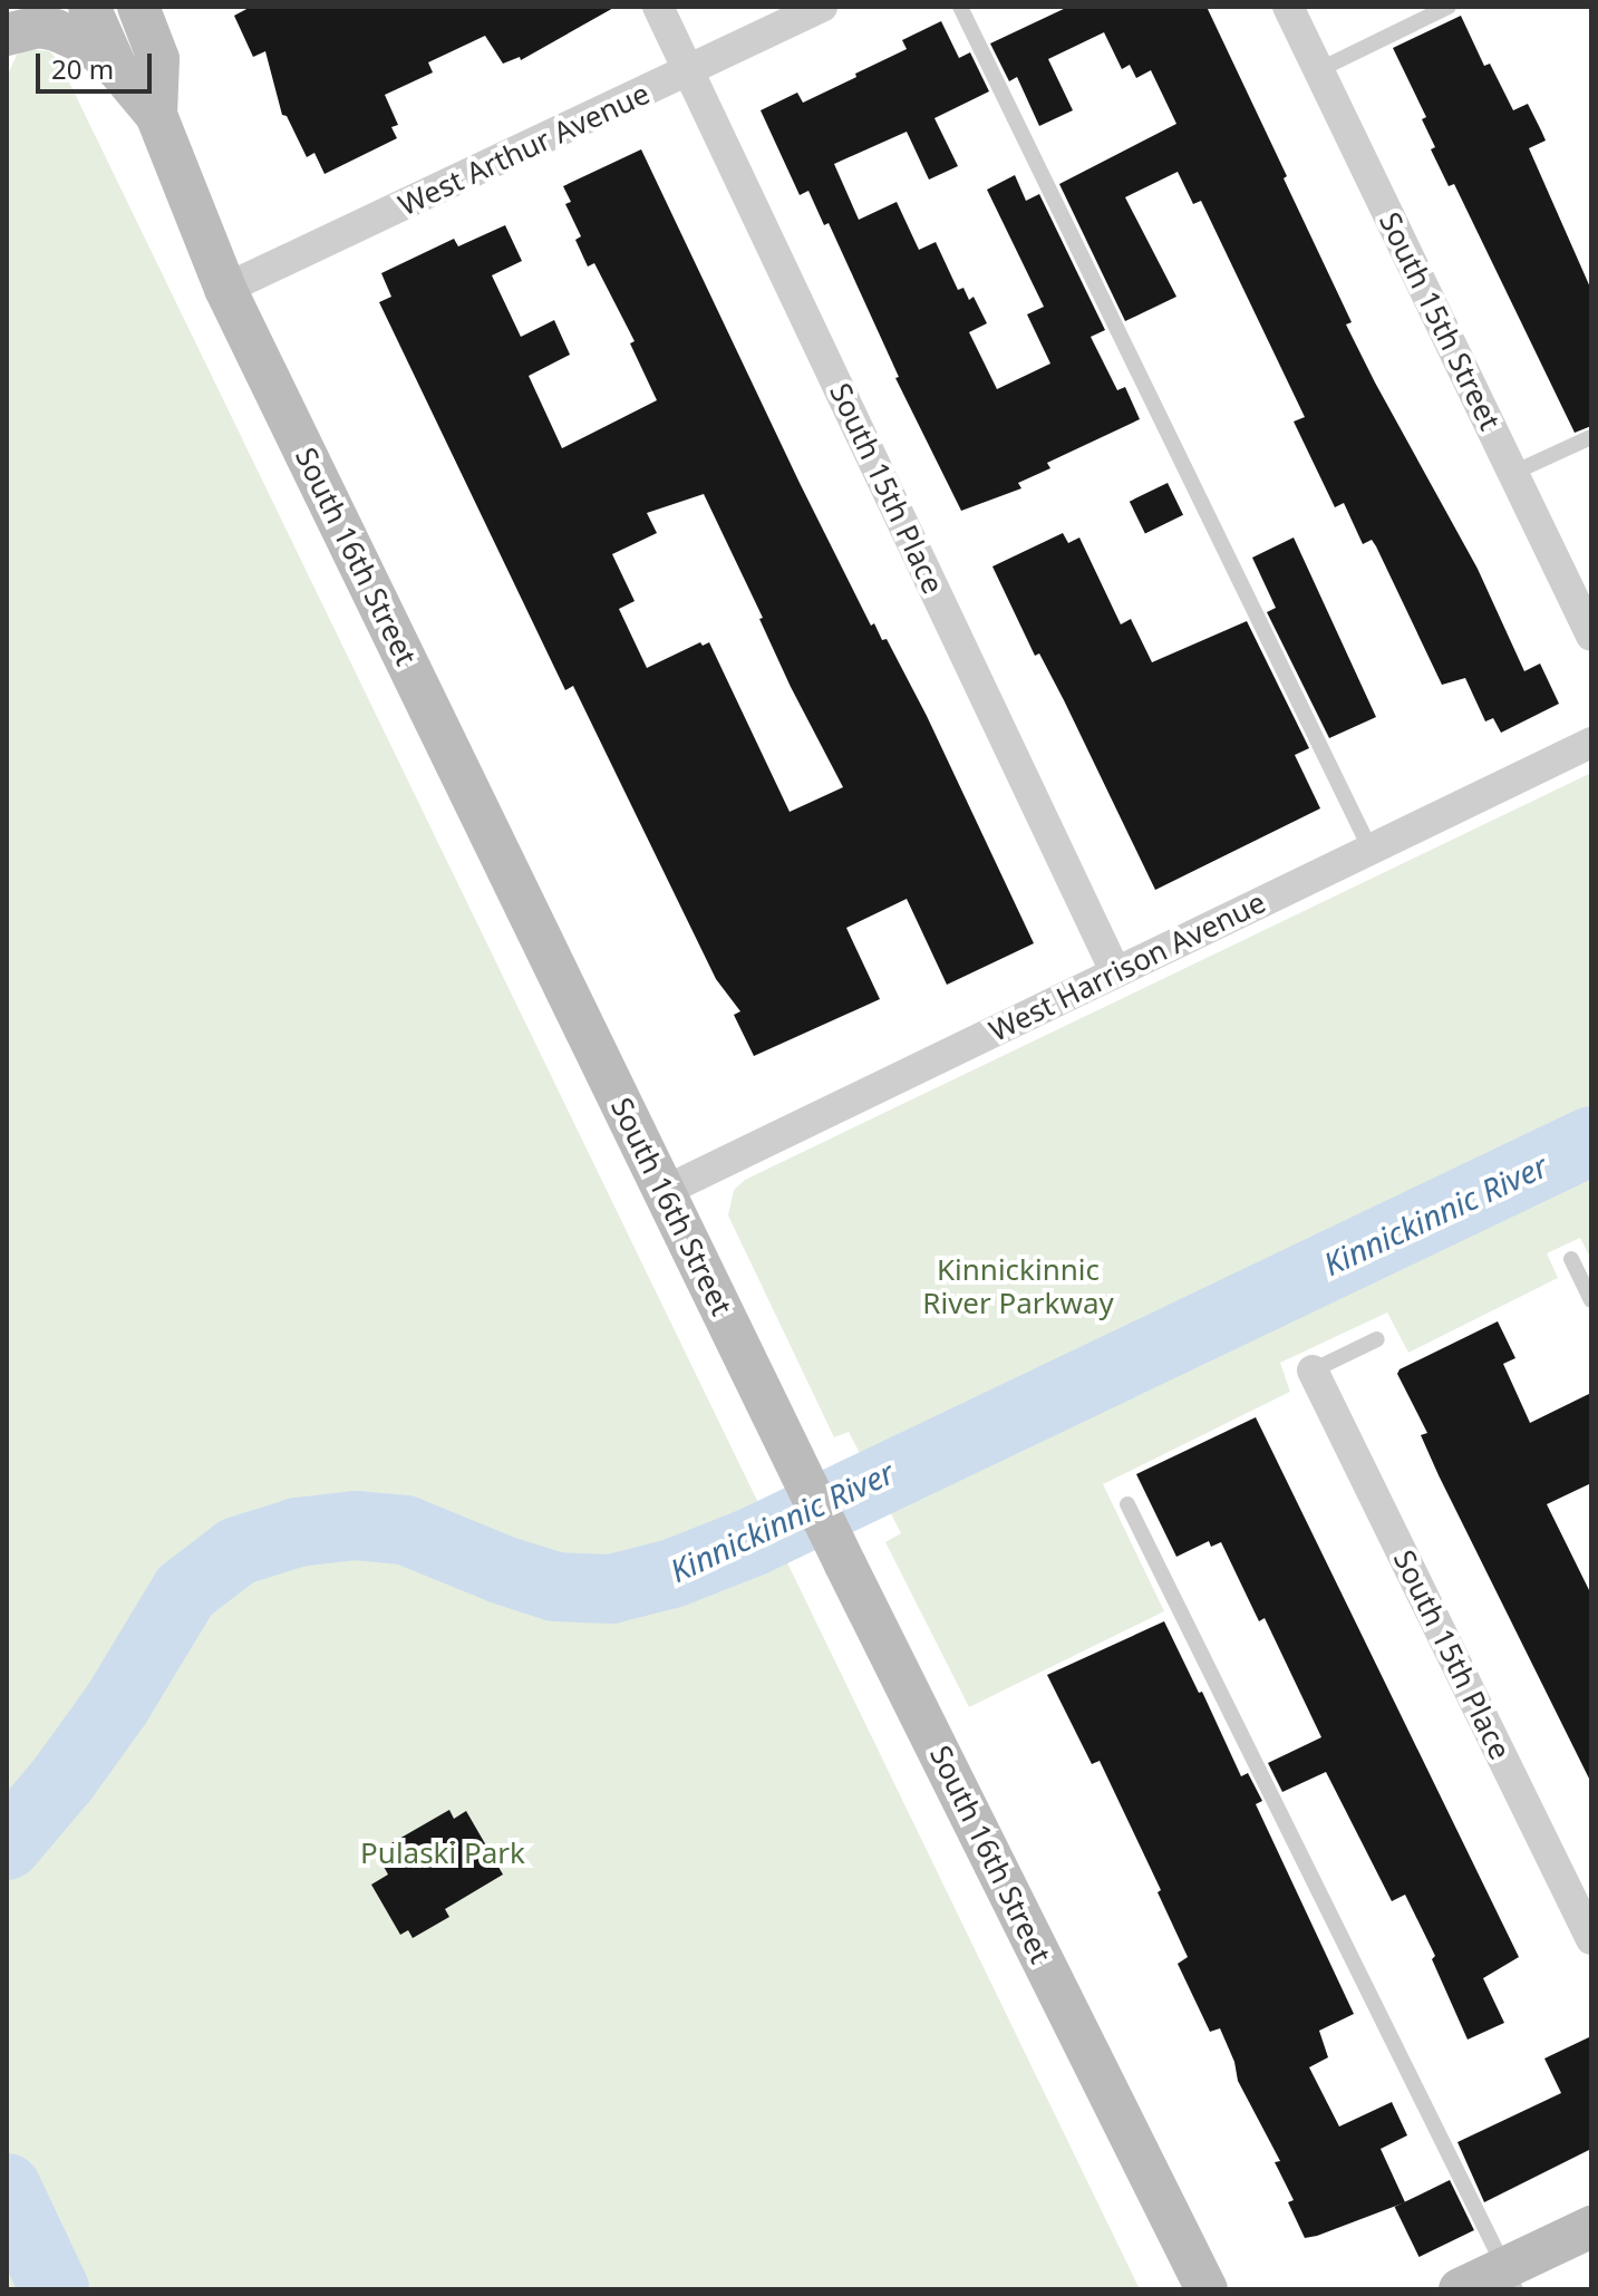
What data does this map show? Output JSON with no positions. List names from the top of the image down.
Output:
{
  "streets": {
    "street": [
      "West Arthur Avenue",
      "South 15th Street",
      "South 15th Place",
      "South 16th Street",
      "West Harrison Avenue"
    ]
  },
  "crossings": [
    ["West Arthur Avenue", "South 15th Place"],
    ["West Arthur Avenue", "South 16th Street"],
    ["South 15th Place", "West Harrison Avenue"],
    ["South 16th Street", "West Harrison Avenue"]
  ],
  "water": ["Kinnickinnic River"],
  "parks": ["Kinnickinnic River Parkway", "Pulaski Park"],
  "scale_bar": "20 m"
}
